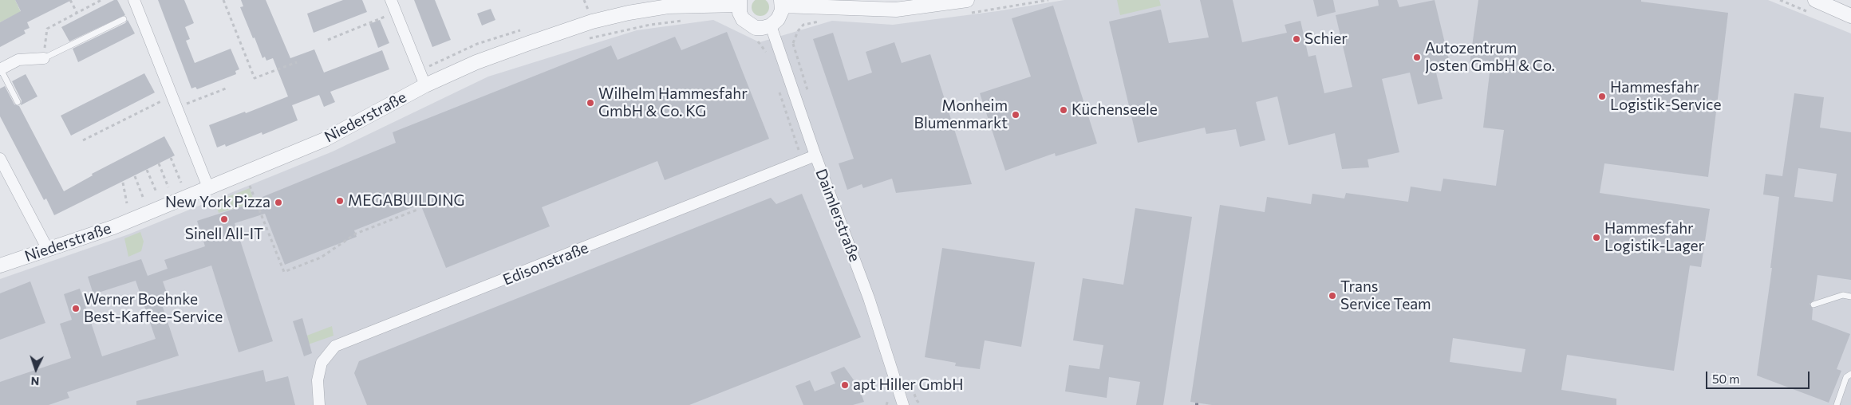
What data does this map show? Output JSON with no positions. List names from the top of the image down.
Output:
{
  "streets": {
    "street": ["Niederstraße", "Daimlerstraße", "Edisonstraße"]
  },
  "crossings": [
    ["Daimlerstraße", "Edisonstraße"]
  ],
  "places": [
    "Schier",
    "Autozentrum Josten GmbH & Co.",
    "Hammesfahr Logistik-Service",
    "Wilhelm Hammesfahr GmbH & Co. KG",
    "Küchenseele",
    "Monheim Blumenmarkt",
    "MEGABUILDING",
    "New York Pizza",
    "Sinell All-IT",
    "Hammesfahr Logistik-Lager",
    "Trans Service Team",
    "Werner Boehnke Best-Kaffee-Service",
    "apt Hiller GmbH"
  ],
  "scale_bar": "50 m",
  "north": "bottom"
}
